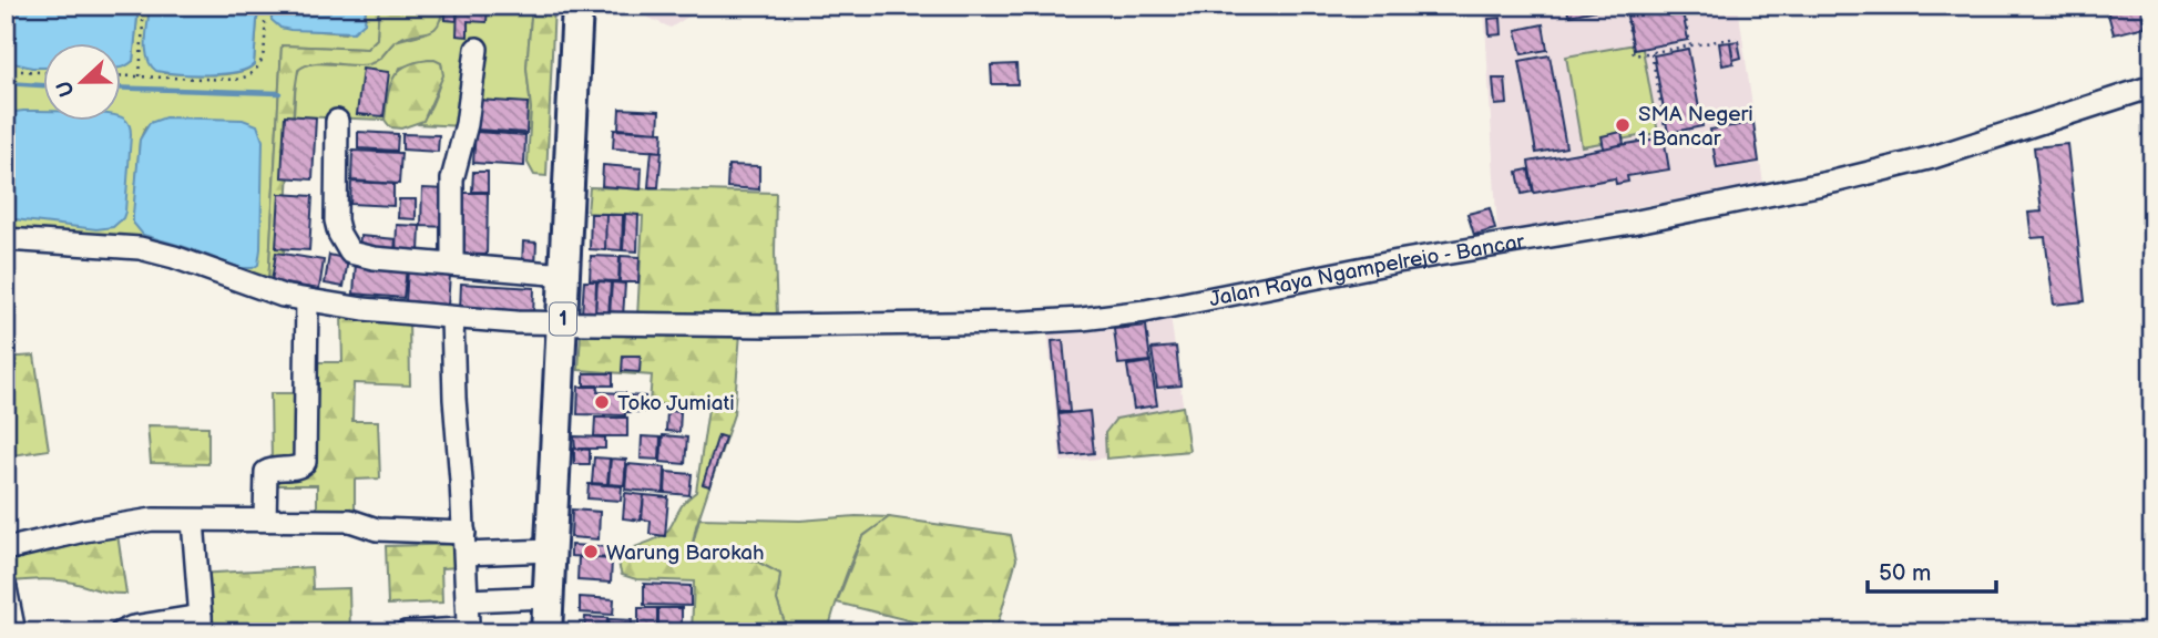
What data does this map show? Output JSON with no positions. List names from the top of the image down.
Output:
{
  "streets": {
    "highway": ["1"],
    "street": ["Jalan Raya Ngampelrejo - Bancar"]
  },
  "crossings": [
    ["Jalan Raya Ngampelrejo - Bancar", "1"]
  ],
  "places": ["SMA Negeri 1 Bancar", "Toko Jumiati", "Warung Barokah"],
  "scale_bar": "50 m",
  "north": "left"
}
